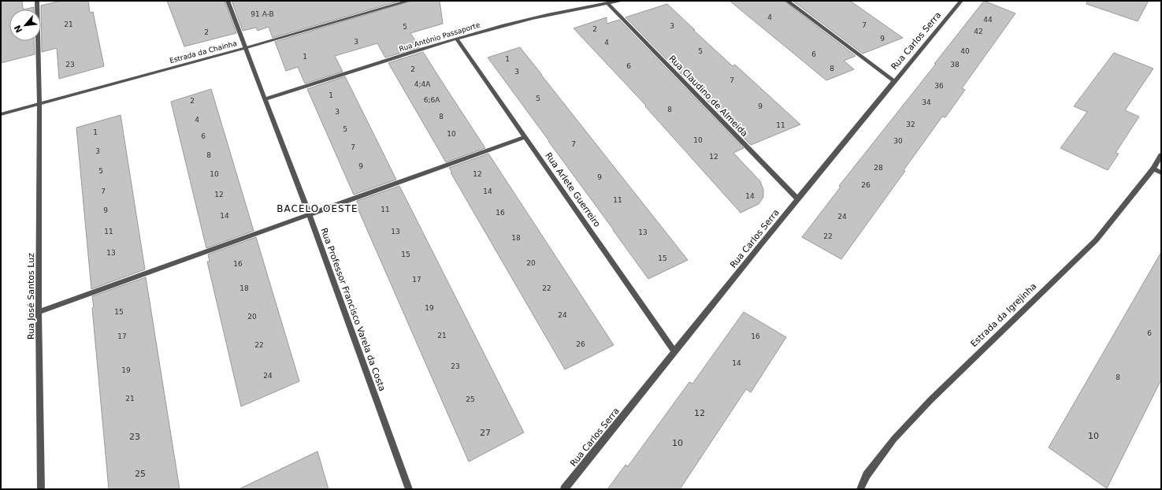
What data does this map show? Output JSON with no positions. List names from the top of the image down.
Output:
{
  "streets": {
    "street": [
      "Rua António Passaporte",
      "Rua Carlos Serra",
      "Estrada da Chainha",
      "Rua Claudino de Almeida",
      "Rua Arlete Guerreiro",
      "Rua José Santos Luz",
      "Rua Professor Francisco Varela da Costa",
      "Estrada da Igrejinha"
    ]
  },
  "crossings": [
    ["Rua António Passaporte", "Rua Claudino de Almeida"],
    ["Rua António Passaporte", "Rua Arlete Guerreiro"],
    ["Rua António Passaporte", "Rua Professor Francisco Varela da Costa"],
    ["Rua Carlos Serra", "Rua Claudino de Almeida"],
    ["Rua Carlos Serra", "Rua Arlete Guerreiro"],
    ["Estrada da Chainha", "Rua José Santos Luz"],
    ["Estrada da Chainha", "Rua Professor Francisco Varela da Costa"]
  ],
  "districts": ["BACELO OESTE"],
  "house_numbers": [
    "91 A-B",
    "4",
    "44",
    "21",
    "7",
    "3",
    "5",
    "2",
    "42",
    "2",
    "9",
    "3",
    "4",
    "5",
    "40",
    "6",
    "1",
    "1",
    "23",
    "38",
    "6",
    "8",
    "2",
    "3",
    "7",
    "4;4A",
    "36",
    "1",
    "5",
    "6;6A",
    "2",
    "34",
    "9",
    "8",
    "3",
    "8",
    "4",
    "32",
    "11",
    "5",
    "1",
    "10",
    "6",
    "10",
    "30",
    "7",
    "7",
    "3",
    "8",
    "12",
    "9",
    "28",
    "5",
    "10",
    "12",
    "9",
    "26",
    "7",
    "14",
    "12",
    "14",
    "11",
    "11",
    "9",
    "16",
    "14",
    "24",
    "11",
    "13",
    "13",
    "22",
    "18",
    "13",
    "15",
    "15",
    "20",
    "16",
    "17",
    "18",
    "22",
    "19",
    "15",
    "24",
    "20",
    "6",
    "21",
    "17",
    "16",
    "26",
    "22",
    "14",
    "23",
    "19",
    "24",
    "8",
    "21",
    "25",
    "12",
    "27",
    "10",
    "23",
    "10",
    "25"
  ],
  "north": "bottom left"
}
